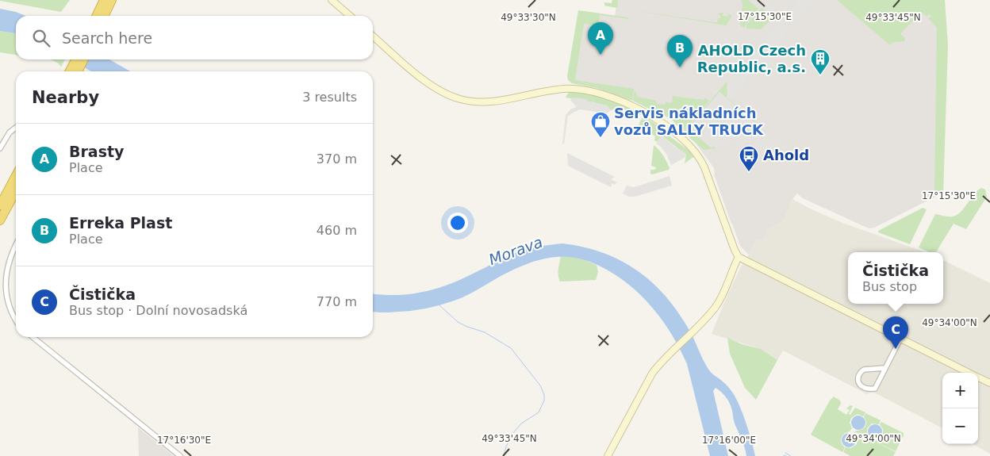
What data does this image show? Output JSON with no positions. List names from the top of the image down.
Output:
{
  "water": ["Morava"],
  "places": {
    "building": ["AHOLD Czech Republic, a.s."],
    "shop": ["Servis nákladních vozů SALLY TRUCK"],
    "bus stop": ["Ahold"]
  },
  "page": {
    "search": "Search here",
    "pins": ["A", "B", "C"],
    "heading": ["Nearby", "3 results"],
    "list": [
      {
        "mark": "A",
        "name": "Brasty",
        "note": "Place",
        "value": "370 m"
      },
      {
        "mark": "B",
        "name": "Erreka Plast",
        "note": "Place",
        "value": "460 m"
      },
      {
        "mark": "C",
        "name": "Čistička",
        "note": "Bus stop · Dolní novosadská",
        "value": "770 m"
      }
    ],
    "popup": ["Čistička", "Bus stop"],
    "map_buttons": ["+", "−"]
  },
  "coordinates": [
    "17°15'30\"E",
    "49°33'30\"N",
    "49°33'45\"N",
    "49°34'00\"N",
    "17°16'30\"E",
    "17°16'00\"E"
  ]
}
